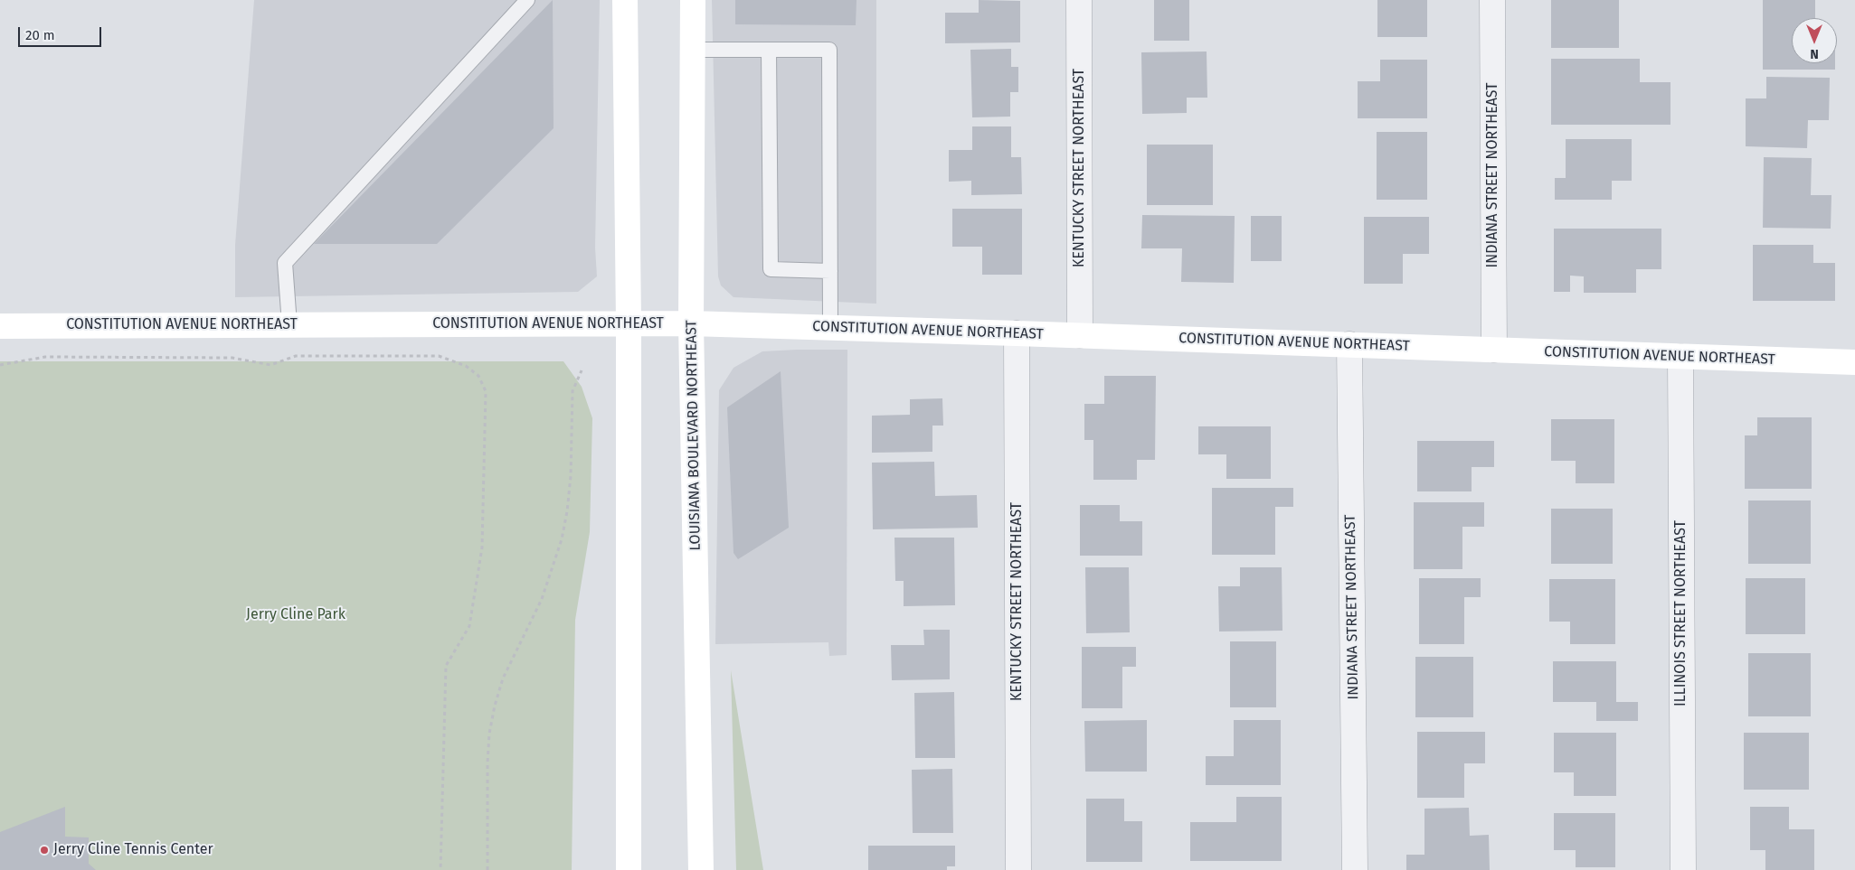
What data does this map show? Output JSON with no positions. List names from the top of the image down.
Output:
{
  "streets": {
    "street": [
      "KENTUCKY STREET NORTHEAST",
      "INDIANA STREET NORTHEAST",
      "CONSTITUTION AVENUE NORTHEAST",
      "LOUISIANA BOULEVARD NORTHEAST",
      "ILLINOIS STREET NORTHEAST"
    ]
  },
  "crossings": [
    ["KENTUCKY STREET NORTHEAST", "CONSTITUTION AVENUE NORTHEAST"],
    ["INDIANA STREET NORTHEAST", "CONSTITUTION AVENUE NORTHEAST"],
    ["CONSTITUTION AVENUE NORTHEAST", "LOUISIANA BOULEVARD NORTHEAST"],
    ["CONSTITUTION AVENUE NORTHEAST", "ILLINOIS STREET NORTHEAST"]
  ],
  "parks": ["Jerry Cline Park"],
  "places": ["Jerry Cline Tennis Center"],
  "scale_bar": "20 m",
  "north": "bottom"
}
